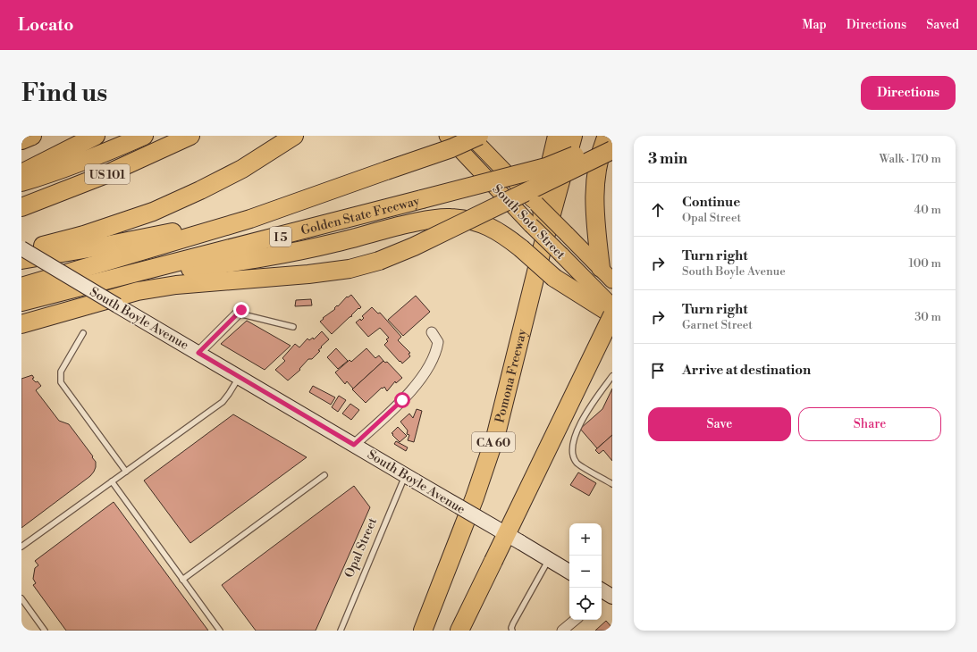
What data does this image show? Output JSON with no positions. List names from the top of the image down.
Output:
{
  "streets": {
    "highway": [
      "US 101",
      "Golden State Freeway",
      "I 5",
      "Pomona Freeway",
      "CA 60"
    ],
    "main road": ["South Soto Street", "South Boyle Avenue"],
    "lane": ["Opal Street"]
  },
  "crossings": [
    ["South Boyle Avenue", "Opal Street"]
  ],
  "page": {
    "header": "Locato",
    "nav": ["Map", "Directions", "Saved"],
    "buttons": [
      "Directions",
      ["Save", "Share"]
    ],
    "title": "Find us",
    "heading": ["3 min", "Walk · 170 m"],
    "list": [
      ["Continue", "Opal Street", "40 m"],
      ["Turn right", "South Boyle Avenue", "100 m"],
      ["Turn right", "Garnet Street", "30 m"],
      "Arrive at destination"
    ],
    "map_buttons": ["+", "−"]
  }
}
